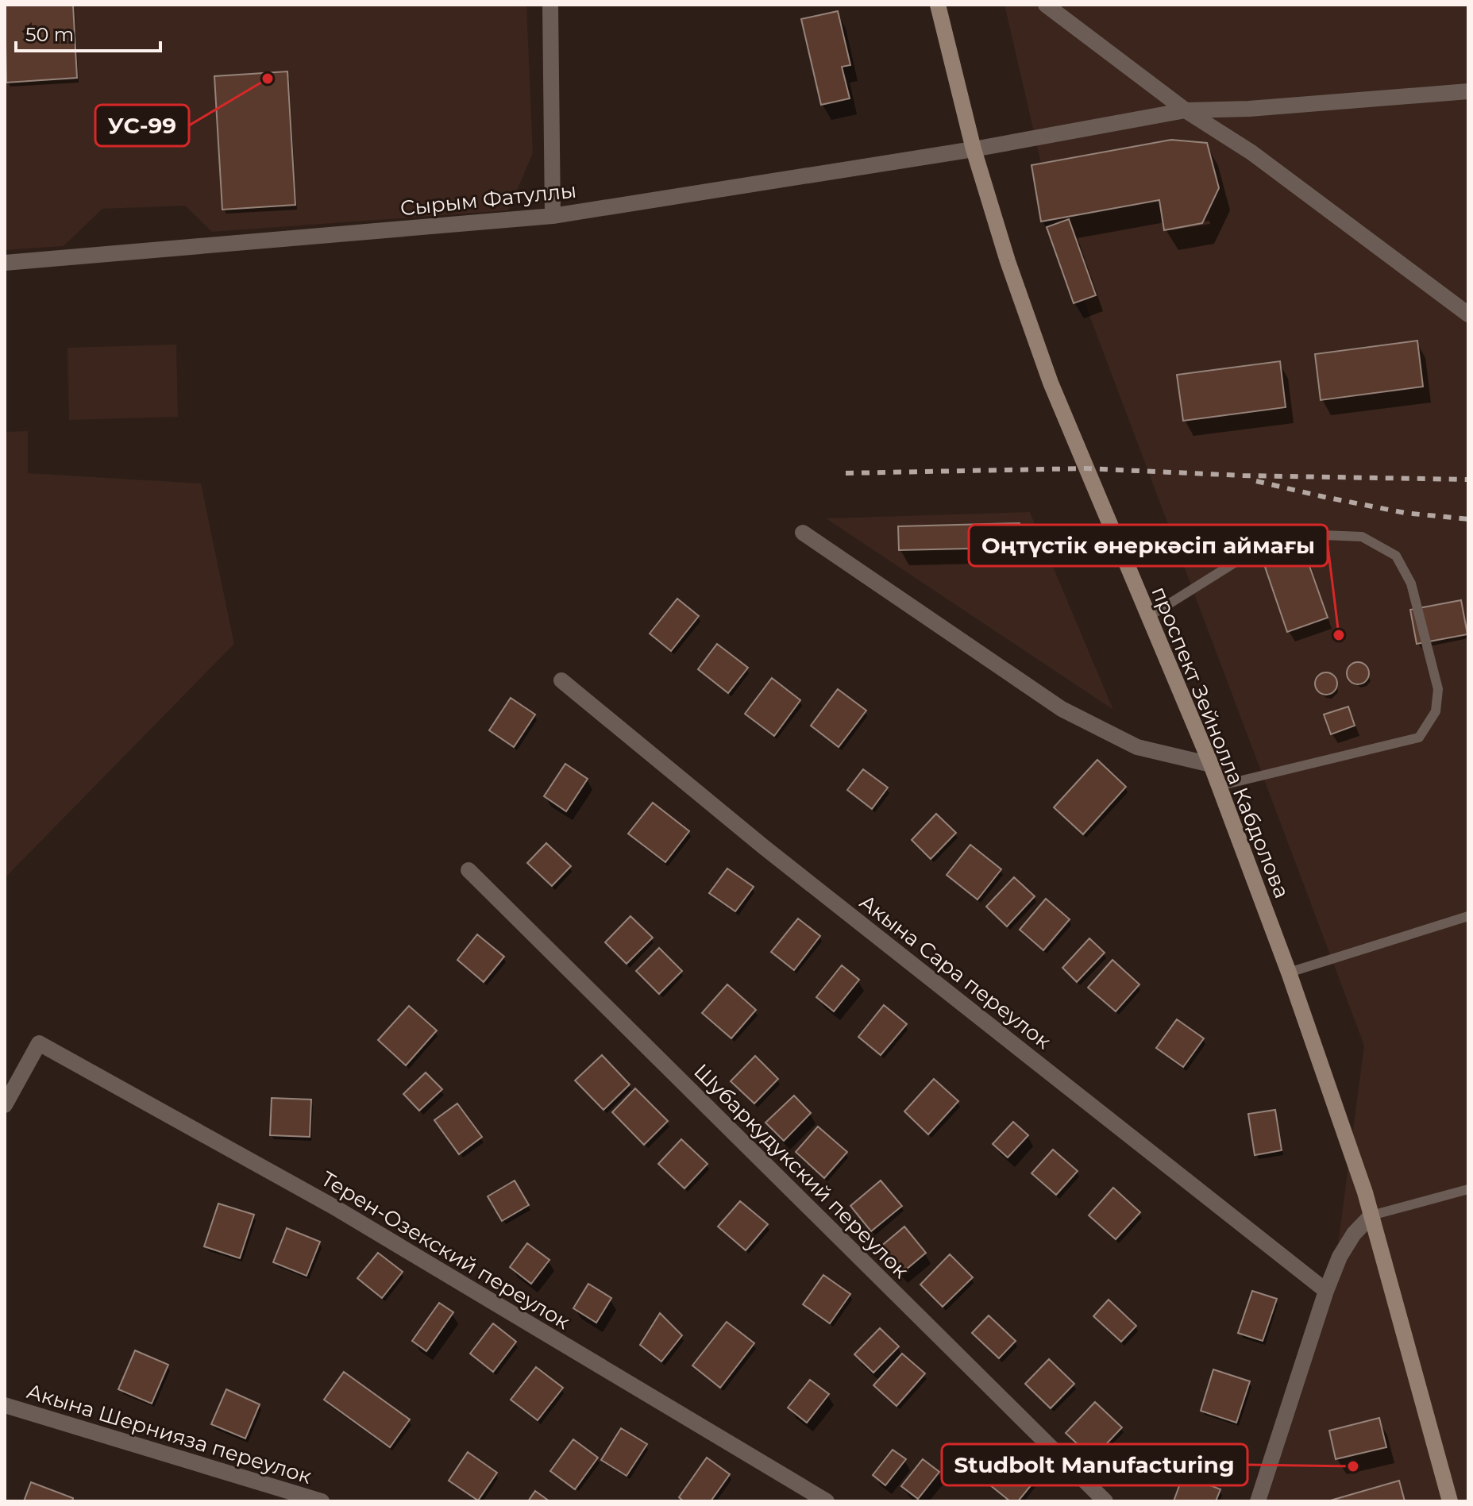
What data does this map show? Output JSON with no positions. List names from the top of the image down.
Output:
{
  "streets": {
    "main road": ["проспект Зейнолла Кабдолова"],
    "street": [
      "Сырым Фатуллы",
      "Акына Сара переулок",
      "Шубаркудукский переулок",
      "Терен-Озекский переулок",
      "Акына Шернияза переулок"
    ]
  },
  "crossings": [
    ["Сырым Фатуллы", "проспект Зейнолла Кабдолова"]
  ],
  "places": ["УС-99", "Оңтүстік өнеркәсіп аймағы", "Studbolt Manufacturing"],
  "scale_bar": "50 m"
}
